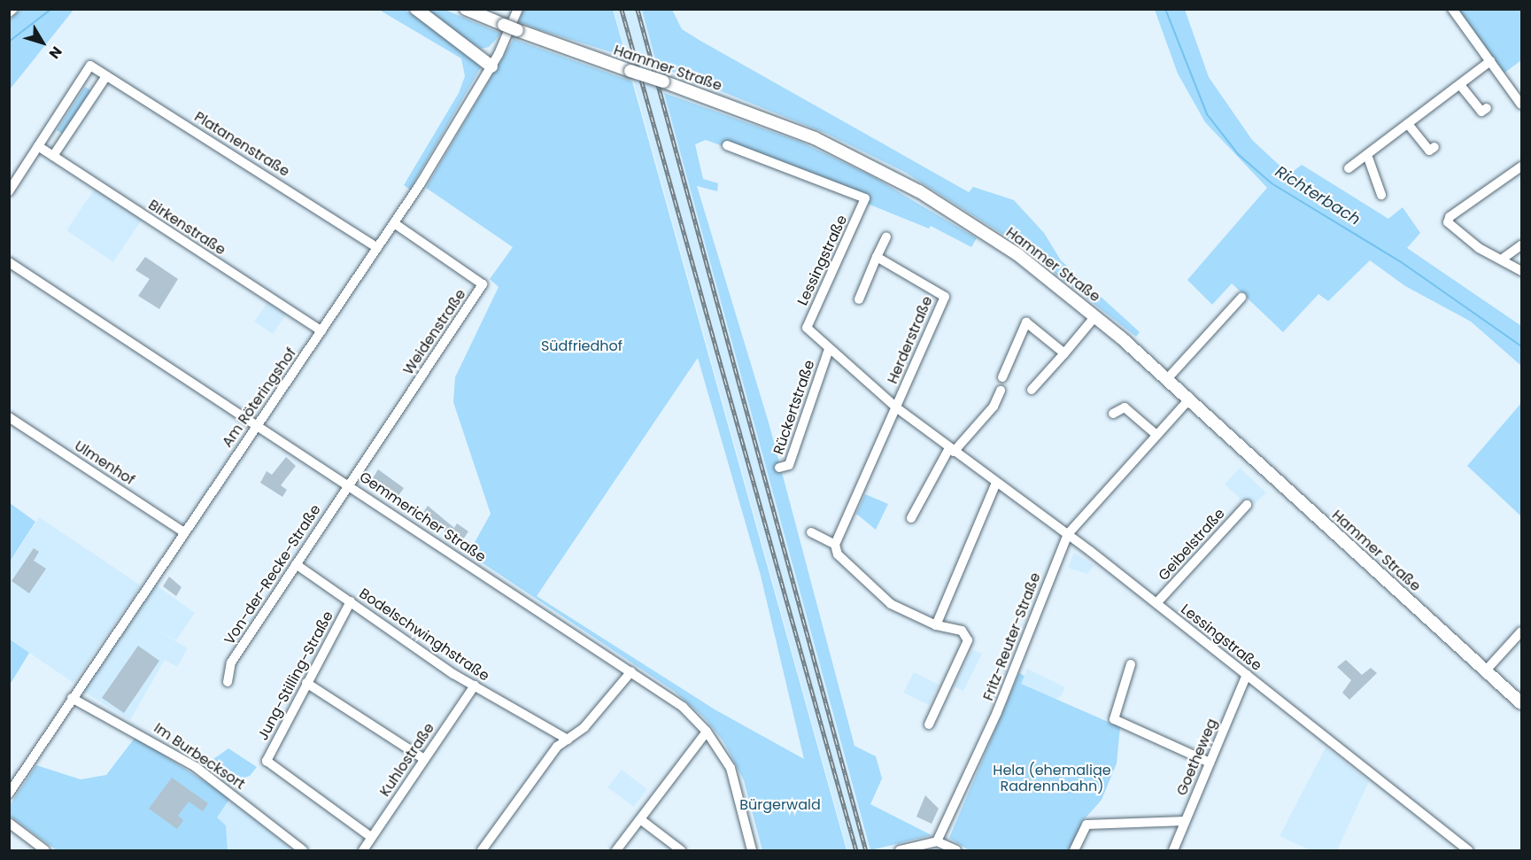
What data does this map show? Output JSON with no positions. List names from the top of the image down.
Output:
{
  "streets": {
    "main road": ["Hammer Straße"],
    "street": [
      "Platanenstraße",
      "Birkenstraße",
      "Lessingstraße",
      "Weidenstraße",
      "Herderstraße",
      "Am Röteringshof",
      "Rückertstraße",
      "Ulmenhof",
      "Gemmericher Straße",
      "Geibelstraße",
      "Von-der-Recke-Straße",
      "Bodelschwinghstraße",
      "Fritz-Reuter-Straße",
      "Jung-Stilling-Straße",
      "Im Burbecksort",
      "Goetheweg",
      "Kuhlostraße"
    ]
  },
  "crossings": [
    ["Hammer Straße", "Fritz-Reuter-Straße"],
    ["Platanenstraße", "Birkenstraße"],
    ["Platanenstraße", "Am Röteringshof"],
    ["Birkenstraße", "Am Röteringshof"],
    ["Lessingstraße", "Herderstraße"],
    ["Lessingstraße", "Rückertstraße"],
    ["Lessingstraße", "Geibelstraße"],
    ["Lessingstraße", "Fritz-Reuter-Straße"],
    ["Lessingstraße", "Goetheweg"],
    ["Weidenstraße", "Am Röteringshof"],
    ["Weidenstraße", "Gemmericher Straße"],
    ["Weidenstraße", "Von-der-Recke-Straße"],
    ["Am Röteringshof", "Ulmenhof"],
    ["Am Röteringshof", "Gemmericher Straße"],
    ["Am Röteringshof", "Im Burbecksort"],
    ["Gemmericher Straße", "Von-der-Recke-Straße"],
    ["Von-der-Recke-Straße", "Bodelschwinghstraße"],
    ["Bodelschwinghstraße", "Jung-Stilling-Straße"],
    ["Bodelschwinghstraße", "Kuhlostraße"],
    ["Jung-Stilling-Straße", "Kuhlostraße"]
  ],
  "water": ["Richterbach"],
  "parks": ["Südfriedhof", "Hela (ehemalige Radrennbahn)", "Bürgerwald"],
  "north": "bottom right"
}
